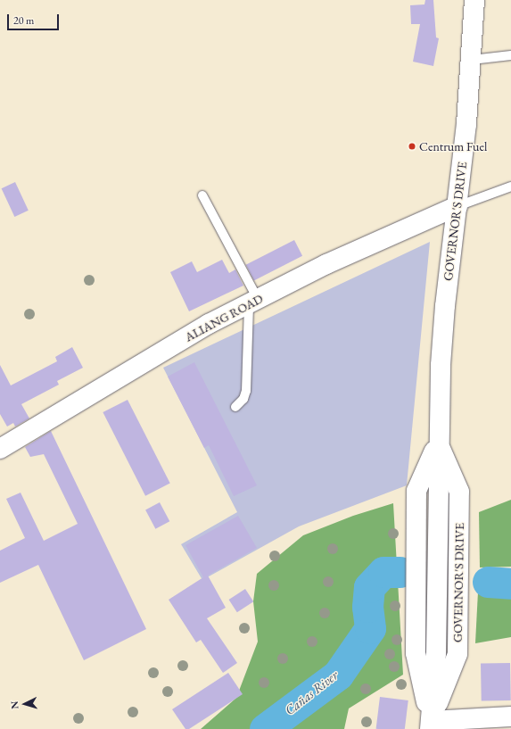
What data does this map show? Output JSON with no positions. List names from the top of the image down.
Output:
{
  "streets": {
    "main road": ["GOVERNOR'S DRIVE", "ALIANG ROAD"]
  },
  "crossings": [
    ["GOVERNOR'S DRIVE", "ALIANG ROAD"]
  ],
  "water": ["Cañas River"],
  "places": ["Centrum Fuel"],
  "scale_bar": "20 m",
  "north": "left"
}
